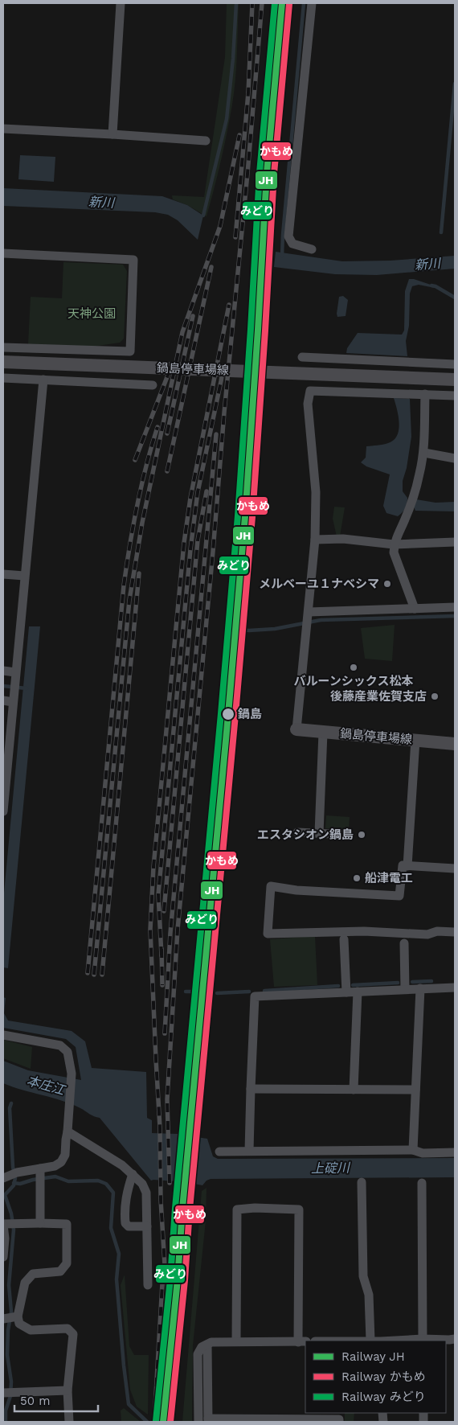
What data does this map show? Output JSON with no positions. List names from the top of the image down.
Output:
{
  "streets": {
    "main road": ["鍋島停車場線"]
  },
  "water": ["新川", "本庄江", "上碇川"],
  "parks": ["天神公園"],
  "places": [
    "メルベーユ１ナベシマ",
    "バルーンシックス松本",
    "後藤産業佐賀支店",
    "鍋島",
    "エスタシオン鍋島",
    "船津電工"
  ],
  "lines": ["rail line JH", "rail line みどり", "rail line かもめ"],
  "legend": ["Railway JH", "Railway かもめ", "Railway みどり"],
  "scale_bar": "50 m"
}
